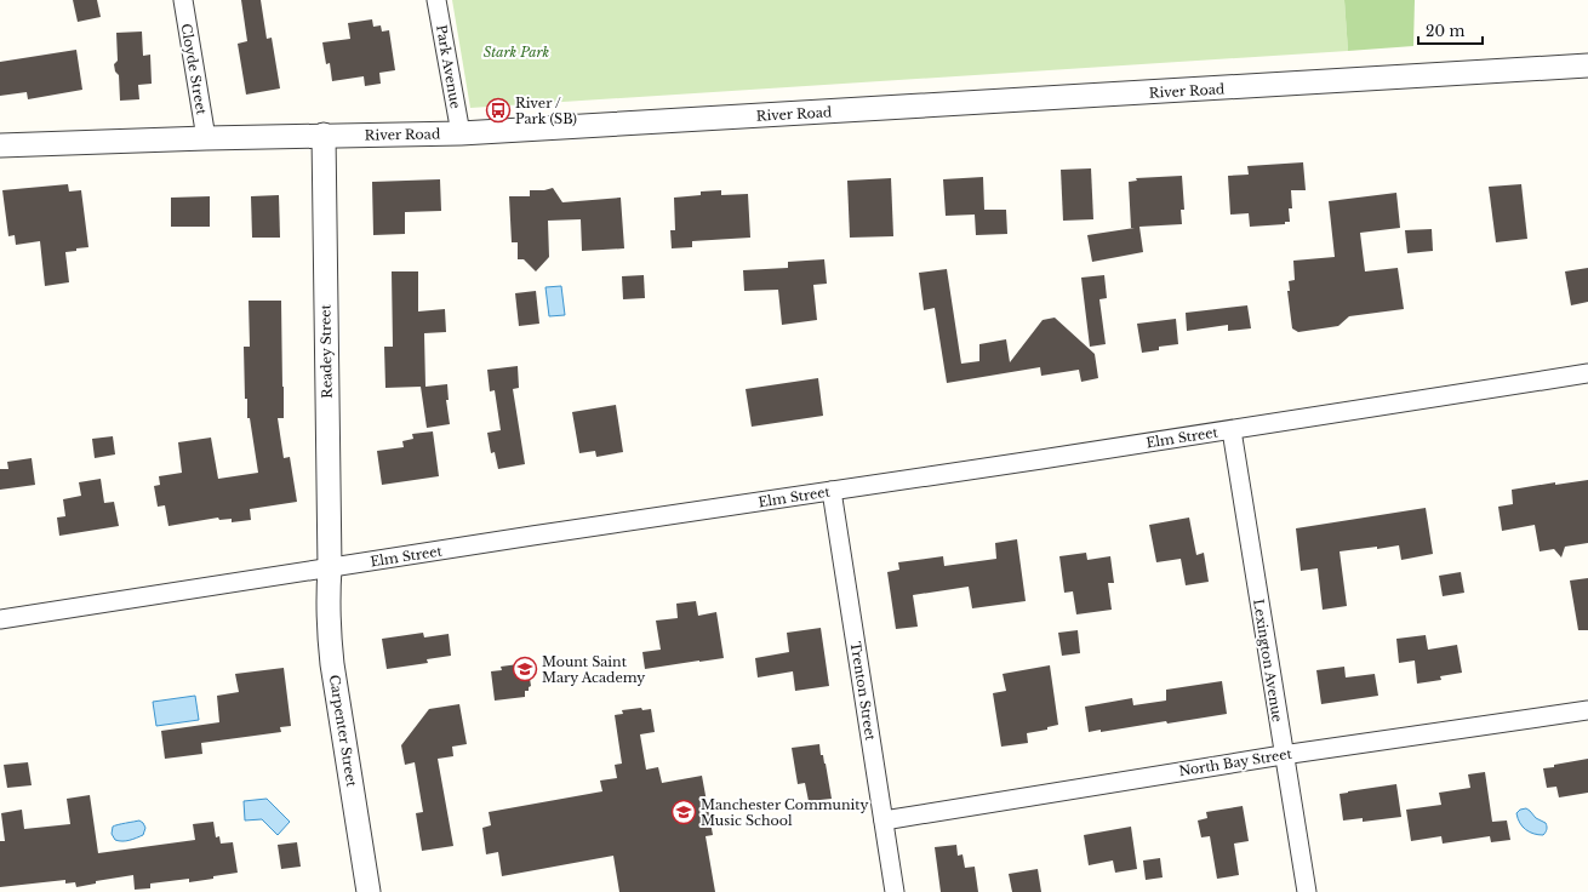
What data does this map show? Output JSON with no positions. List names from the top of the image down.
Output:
{
  "streets": {
    "street": [
      "Park Avenue",
      "Cloyde Street",
      "River Road",
      "Readey Street",
      "Elm Street",
      "Lexington Avenue",
      "Trenton Street",
      "Carpenter Street",
      "North Bay Street"
    ]
  },
  "crossings": [
    ["Park Avenue", "River Road"],
    ["Cloyde Street", "River Road"],
    ["River Road", "Readey Street"],
    ["Readey Street", "Elm Street"],
    ["Readey Street", "Carpenter Street"],
    ["Elm Street", "Lexington Avenue"],
    ["Elm Street", "Trenton Street"],
    ["Elm Street", "Carpenter Street"],
    ["Lexington Avenue", "North Bay Street"],
    ["Trenton Street", "North Bay Street"]
  ],
  "parks": ["Stark Park"],
  "places": {
    "bus stop": ["River / Park (SB)"],
    "school or university": ["Mount Saint Mary Academy", "Manchester Community Music School"]
  },
  "scale_bar": "20 m"
}
